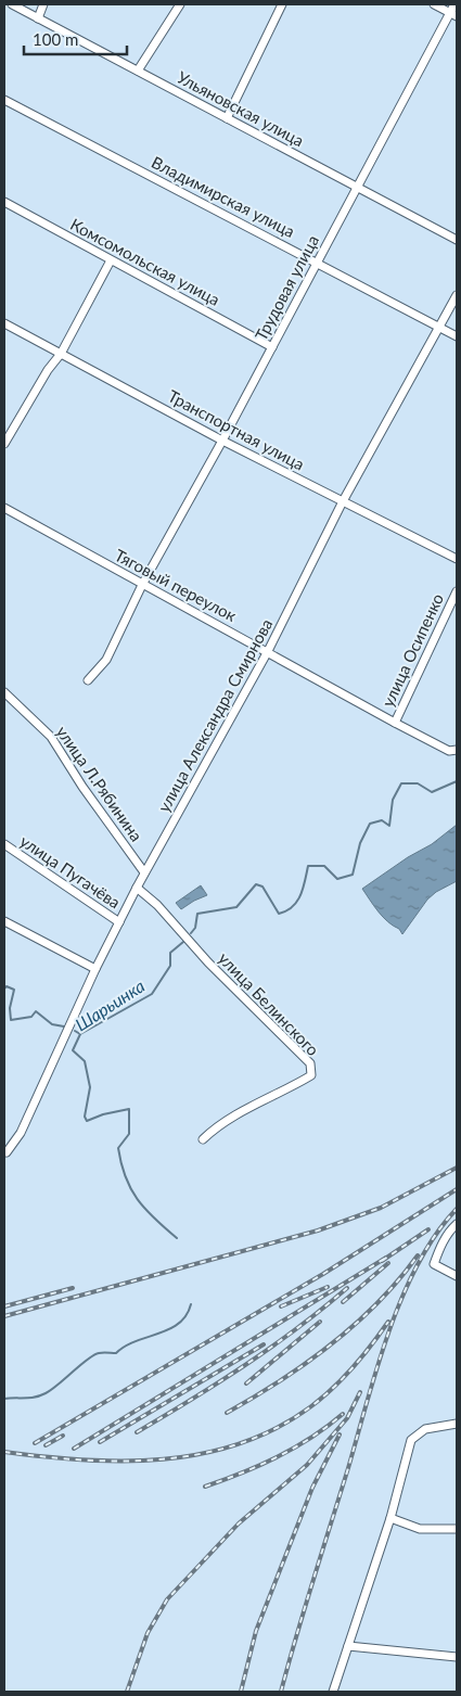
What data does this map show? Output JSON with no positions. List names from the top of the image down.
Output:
{
  "streets": {
    "street": [
      "Ульяновская улица",
      "Владимирская улица",
      "Комсомольская улица",
      "Трудовая улица",
      "Транспортная улица",
      "Тяговый переулок",
      "улица Осипенко",
      "улица Александра Смирнова",
      "улица Л.Рябинина",
      "улица Пугачёва",
      "улица Белинского"
    ]
  },
  "crossings": [
    ["Ульяновская улица", "Трудовая улица"],
    ["Владимирская улица", "Трудовая улица"],
    ["Владимирская улица", "улица Александра Смирнова"],
    ["Комсомольская улица", "Трудовая улица"],
    ["Трудовая улица", "Транспортная улица"],
    ["Трудовая улица", "Тяговый переулок"],
    ["Транспортная улица", "улица Александра Смирнова"],
    ["Тяговый переулок", "улица Осипенко"],
    ["Тяговый переулок", "улица Александра Смирнова"],
    ["улица Александра Смирнова", "улица Л.Рябинина"],
    ["улица Александра Смирнова", "улица Пугачёва"],
    ["улица Александра Смирнова", "улица Белинского"]
  ],
  "water": ["Шарьинка"],
  "scale_bar": "100 m"
}
